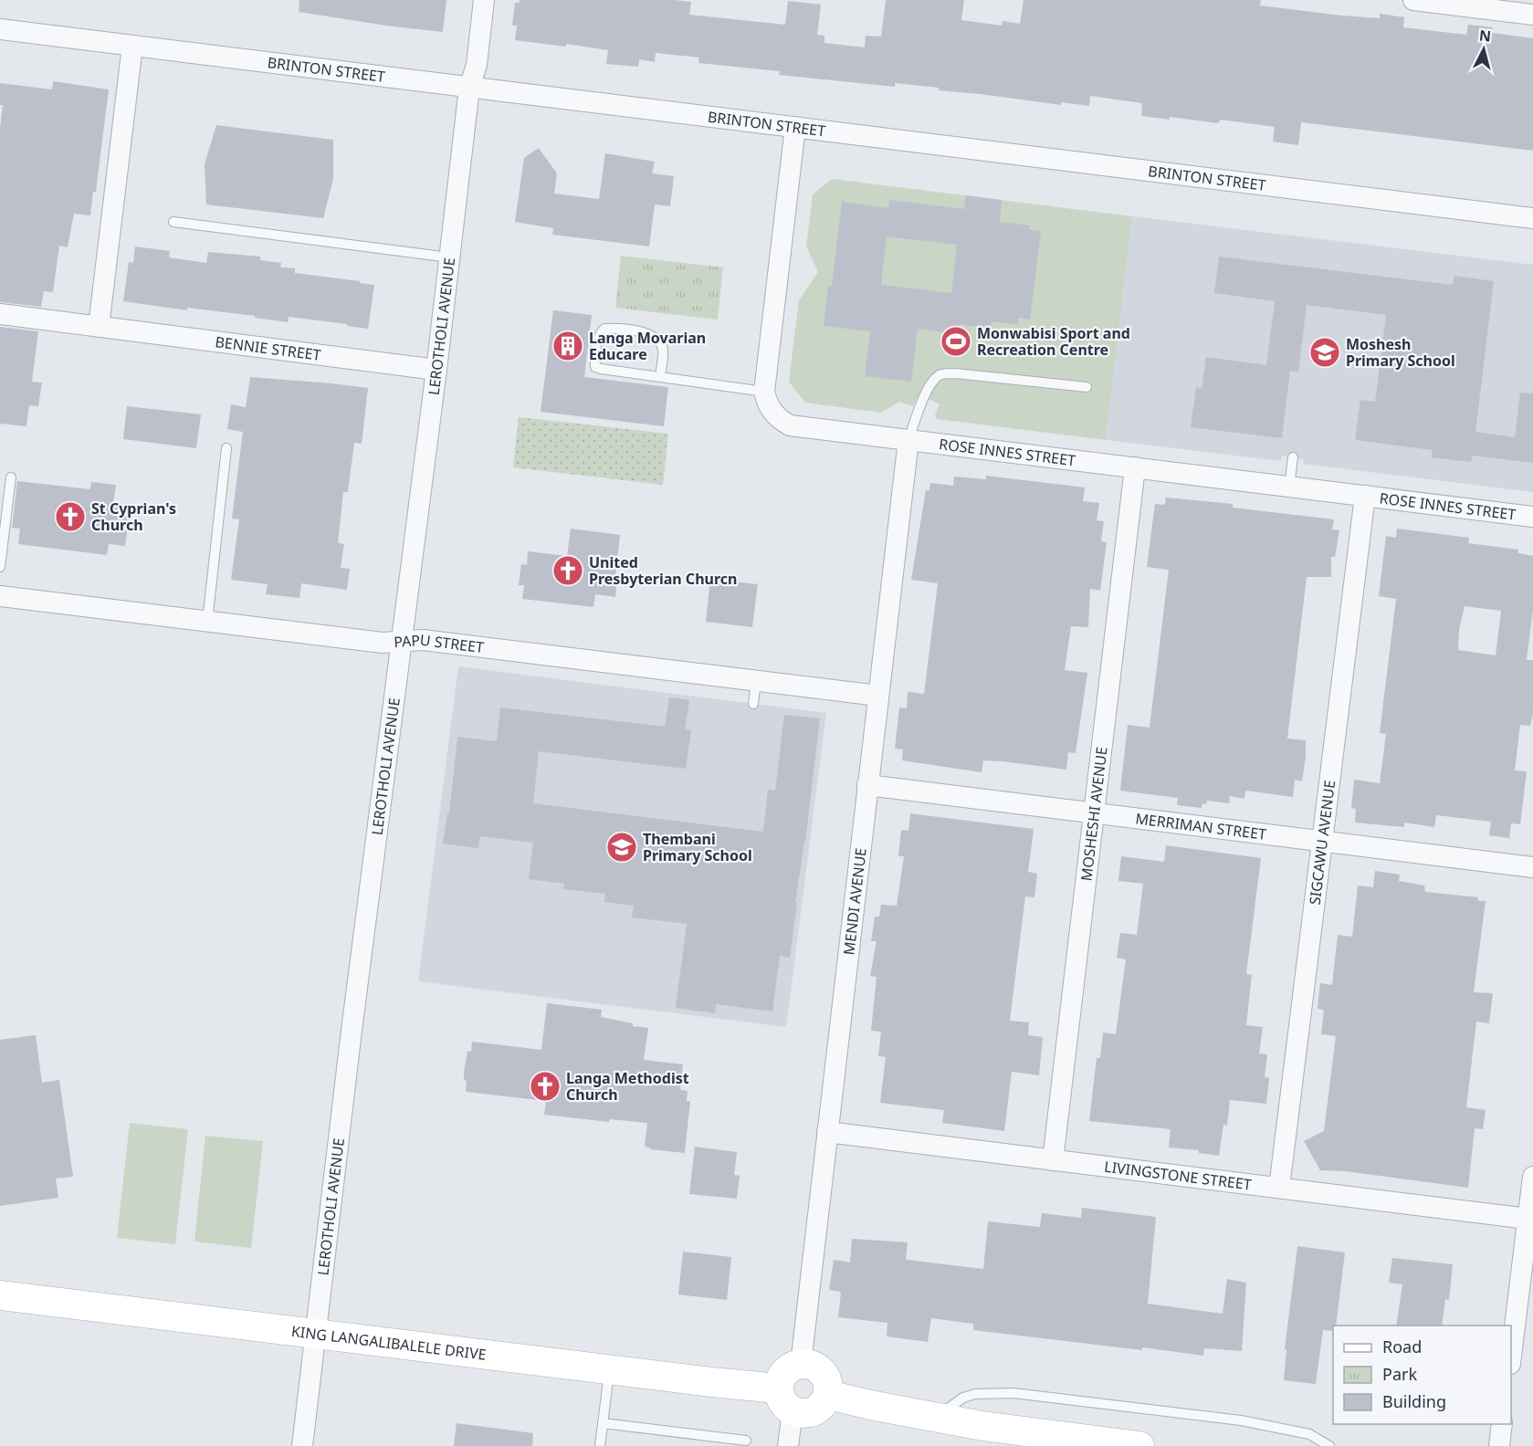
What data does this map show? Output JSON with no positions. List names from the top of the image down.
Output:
{
  "streets": {
    "street": [
      "BRINTON STREET",
      "LEROTHOLI AVENUE",
      "BENNIE STREET",
      "ROSE INNES STREET",
      "PAPU STREET",
      "MOSHESHI AVENUE",
      "MERRIMAN STREET",
      "SIGCAWU AVENUE",
      "MENDI AVENUE",
      "LIVINGSTONE STREET",
      "KING LANGALIBALELE DRIVE"
    ]
  },
  "crossings": [
    ["BRINTON STREET", "LEROTHOLI AVENUE"],
    ["LEROTHOLI AVENUE", "BENNIE STREET"],
    ["LEROTHOLI AVENUE", "PAPU STREET"],
    ["LEROTHOLI AVENUE", "KING LANGALIBALELE DRIVE"],
    ["ROSE INNES STREET", "MOSHESHI AVENUE"],
    ["ROSE INNES STREET", "SIGCAWU AVENUE"],
    ["ROSE INNES STREET", "MENDI AVENUE"],
    ["PAPU STREET", "MENDI AVENUE"],
    ["MOSHESHI AVENUE", "MERRIMAN STREET"],
    ["MOSHESHI AVENUE", "LIVINGSTONE STREET"],
    ["MERRIMAN STREET", "SIGCAWU AVENUE"],
    ["MERRIMAN STREET", "MENDI AVENUE"],
    ["SIGCAWU AVENUE", "LIVINGSTONE STREET"],
    ["MENDI AVENUE", "LIVINGSTONE STREET"],
    ["MENDI AVENUE", "KING LANGALIBALELE DRIVE"]
  ],
  "places": {
    "sports": ["Monwabisi Sport and Recreation Centre"],
    "building": ["Langa Movarian Educare"],
    "school or university": ["Moshesh Primary School", "Thembani Primary School"],
    "church": ["St Cyprian's Church", "United Presbyterian Churcn", "Langa Methodist Church"]
  },
  "legend": ["Road", "Park", "Building"],
  "north": "top"
}
